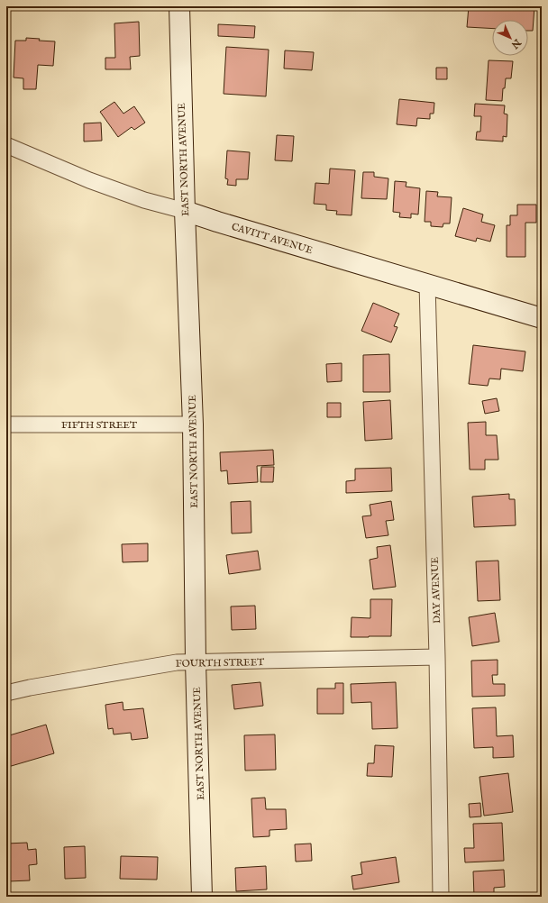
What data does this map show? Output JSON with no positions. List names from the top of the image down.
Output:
{
  "streets": {
    "street": [
      "EAST NORTH AVENUE",
      "CAVITT AVENUE",
      "FIFTH STREET",
      "DAY AVENUE",
      "FOURTH STREET"
    ]
  },
  "crossings": [
    ["EAST NORTH AVENUE", "CAVITT AVENUE"],
    ["EAST NORTH AVENUE", "FIFTH STREET"],
    ["EAST NORTH AVENUE", "FOURTH STREET"],
    ["CAVITT AVENUE", "DAY AVENUE"],
    ["DAY AVENUE", "FOURTH STREET"]
  ],
  "north": "bottom right"
}
